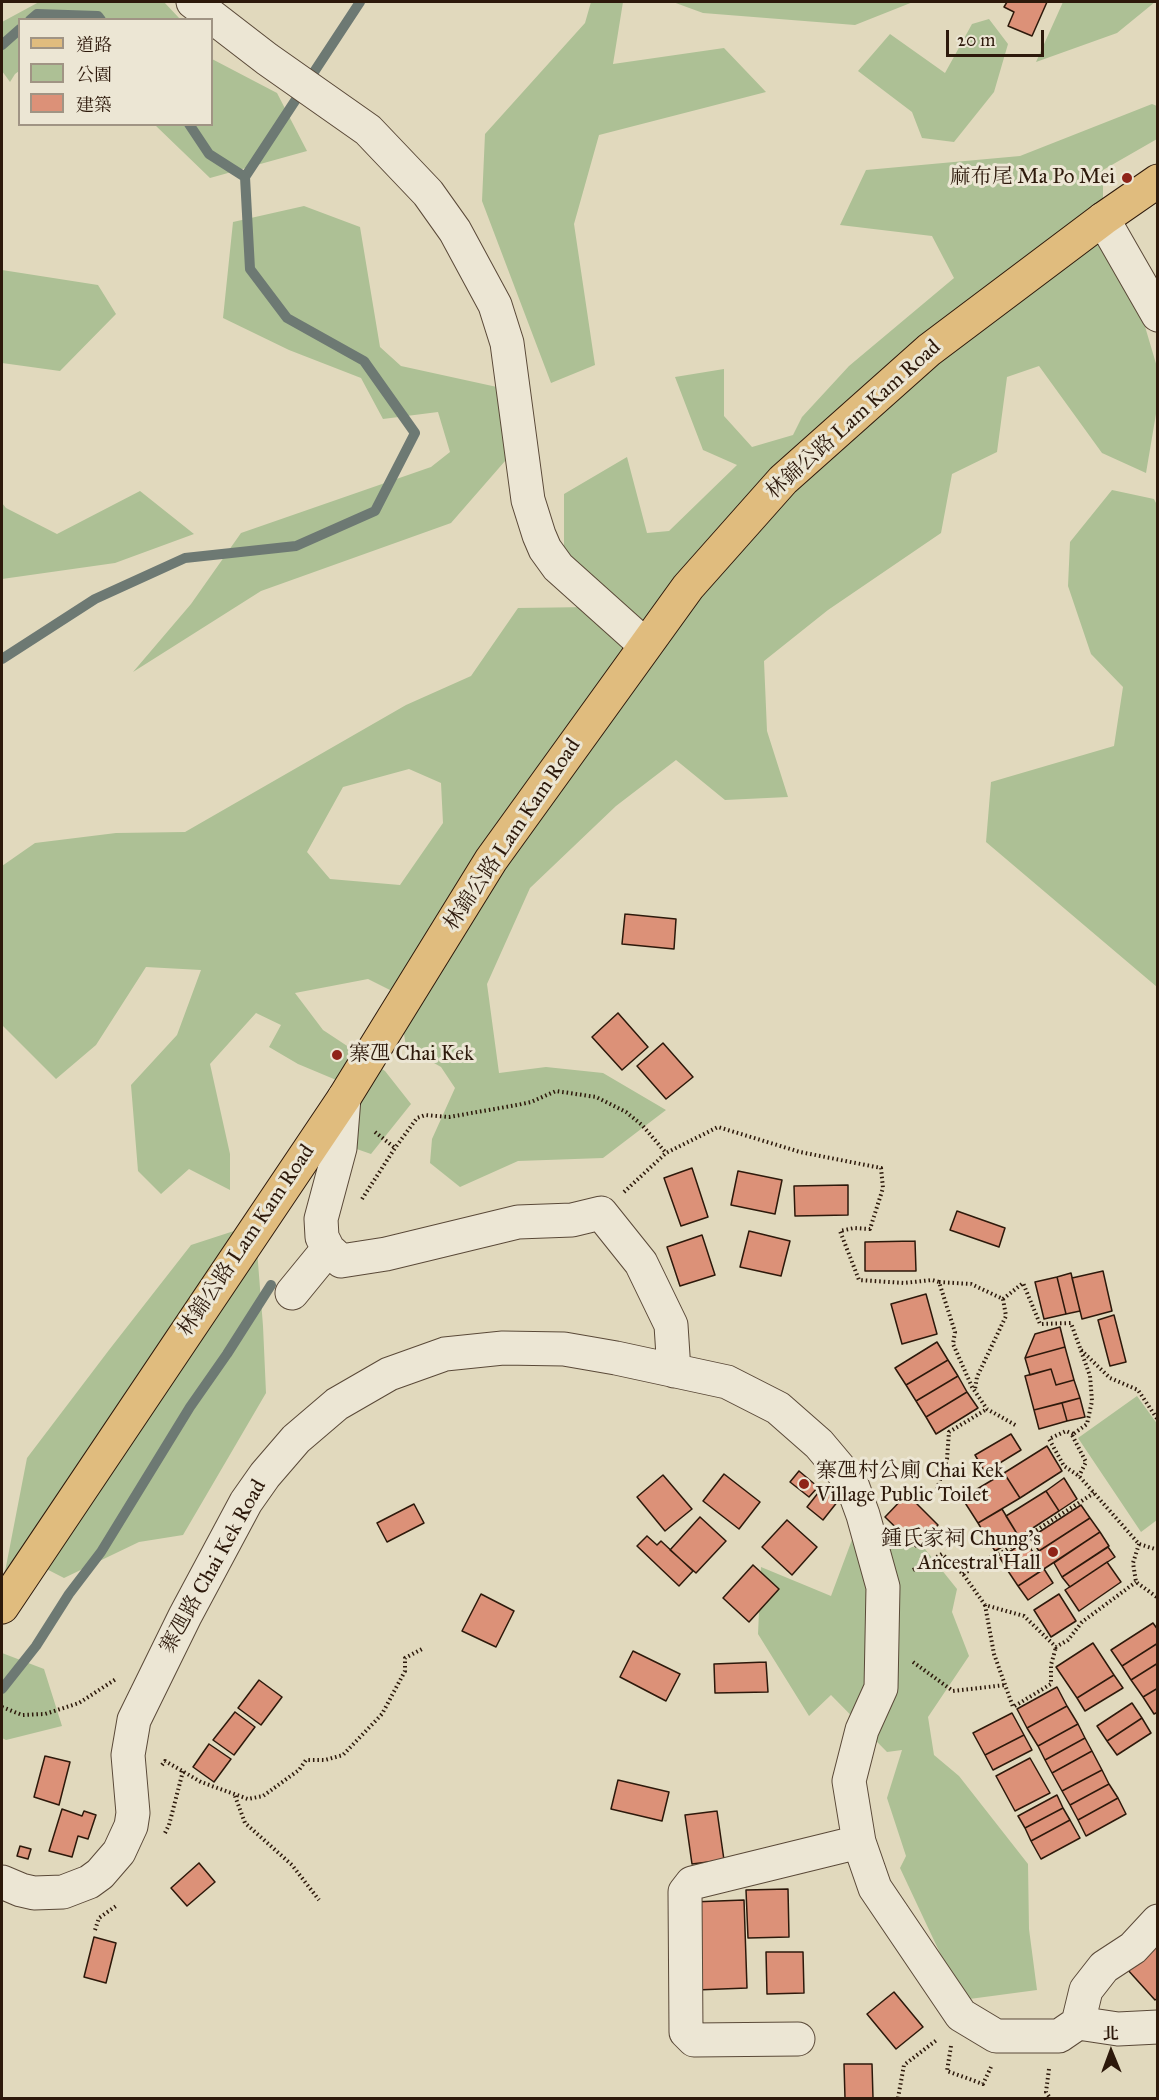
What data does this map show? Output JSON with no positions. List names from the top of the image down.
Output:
{
  "streets": {
    "main road": ["林錦公路 Lam Kam Road"],
    "street": ["寨乪路 Chai Kek Road"]
  },
  "places": [
    "麻布尾 Ma Po Mei",
    "寨乪 Chai Kek",
    "寨乪村公廁 Chai Kek Village Public Toilet",
    "鍾氏家祠 Chung's Ancestral Hall"
  ],
  "legend": ["道路", "公園", "建築"],
  "scale_bar": "20 m",
  "north": "top"
}
